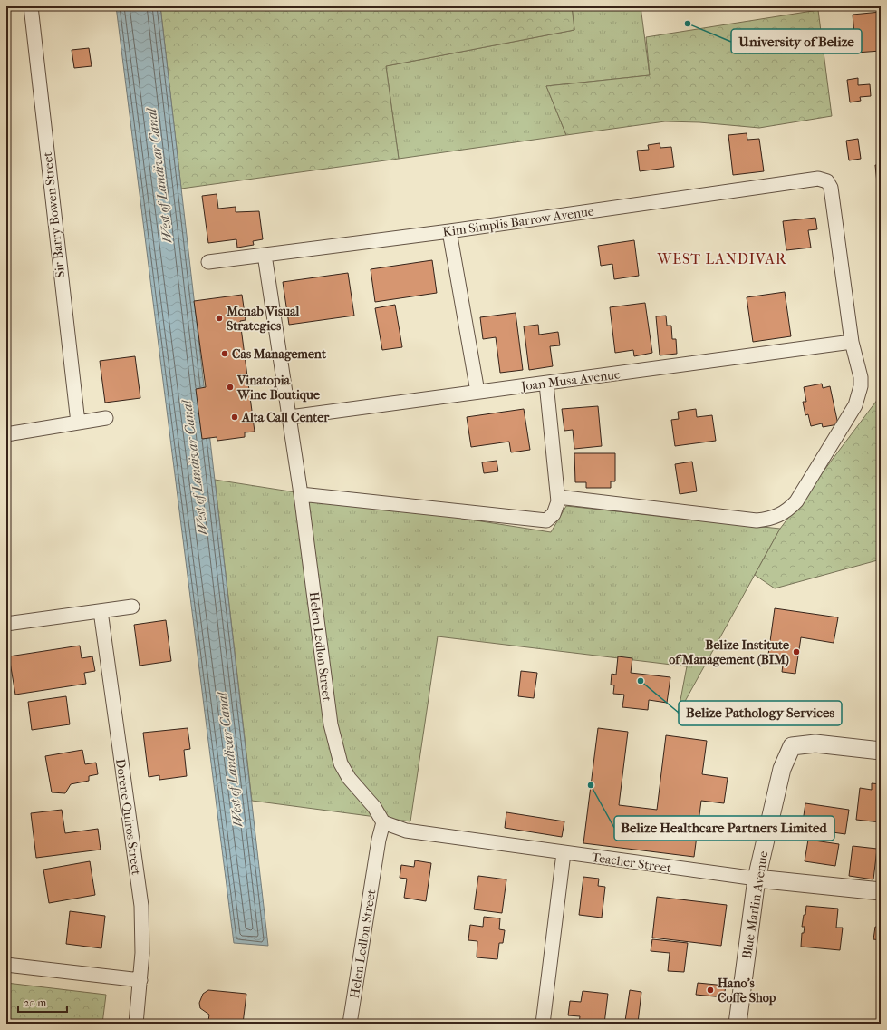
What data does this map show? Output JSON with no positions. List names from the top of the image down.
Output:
{
  "streets": {
    "street": [
      "Sir Barry Bowen Street",
      "Kim Simplis Barrow Avenue",
      "Joan Musa Avenue",
      "Helen Ledlon Street",
      "Dorene Quiros Street",
      "Teacher Street",
      "Blue Marlin Avenue"
    ]
  },
  "crossings": [
    ["Kim Simplis Barrow Avenue", "Joan Musa Avenue"],
    ["Kim Simplis Barrow Avenue", "Helen Ledlon Street"],
    ["Joan Musa Avenue", "Helen Ledlon Street"],
    ["Helen Ledlon Street", "Teacher Street"],
    ["Teacher Street", "Blue Marlin Avenue"]
  ],
  "districts": ["WEST LANDIVAR"],
  "water": ["West of Landivar Canal"],
  "places": [
    "University of Belize",
    "Mcnab Visual Strategies",
    "Cas Management",
    "Vinatopia Wine Boutique",
    "Alta Call Center",
    "Belize Institute of Management (BIM)",
    "Belize Pathology Services",
    "Belize Healthcare Partners Limited",
    "Hano's Coffe Shop"
  ],
  "scale_bar": "20 m"
}
